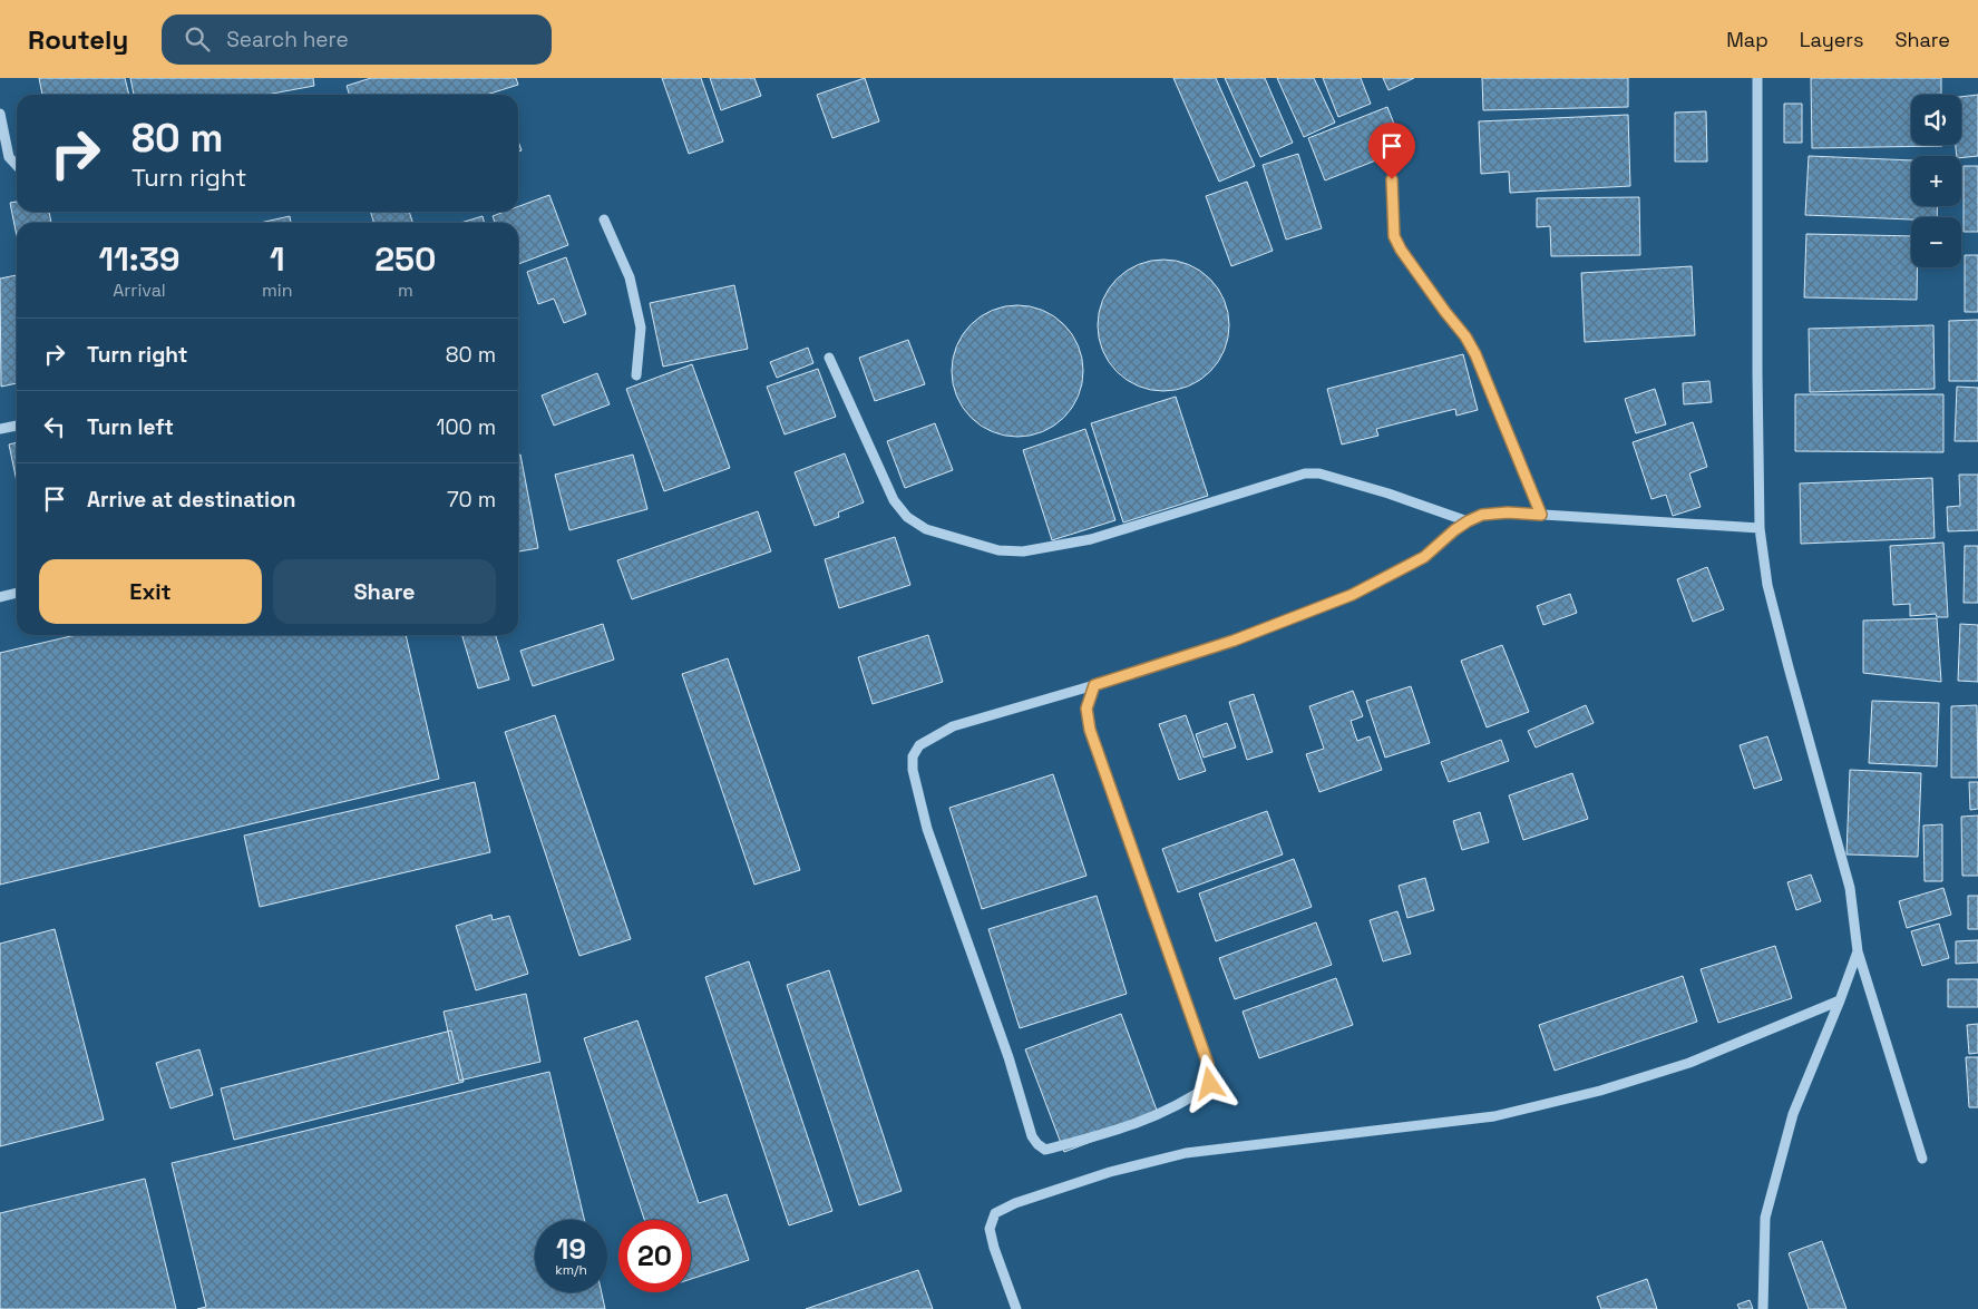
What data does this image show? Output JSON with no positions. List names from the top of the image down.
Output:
{
  "page": {
    "header": "Routely",
    "search": "Search here",
    "nav": ["Map", "Layers", "Share"],
    "map_buttons": ["+", "−"],
    "turn": ["80 m", "Turn right"],
    "eta": [
      "11:39",
      "Arrival",
      "1",
      "min",
      "250",
      "m"
    ],
    "list": [
      {
        "name": "Turn right",
        "value": "80 m"
      },
      {
        "name": "Turn left",
        "value": "100 m"
      },
      {
        "name": "Arrive at destination",
        "value": "70 m"
      }
    ],
    "buttons": ["Exit", "Share"],
    "speed": "19 km/h",
    "limit": "20"
  }
}
